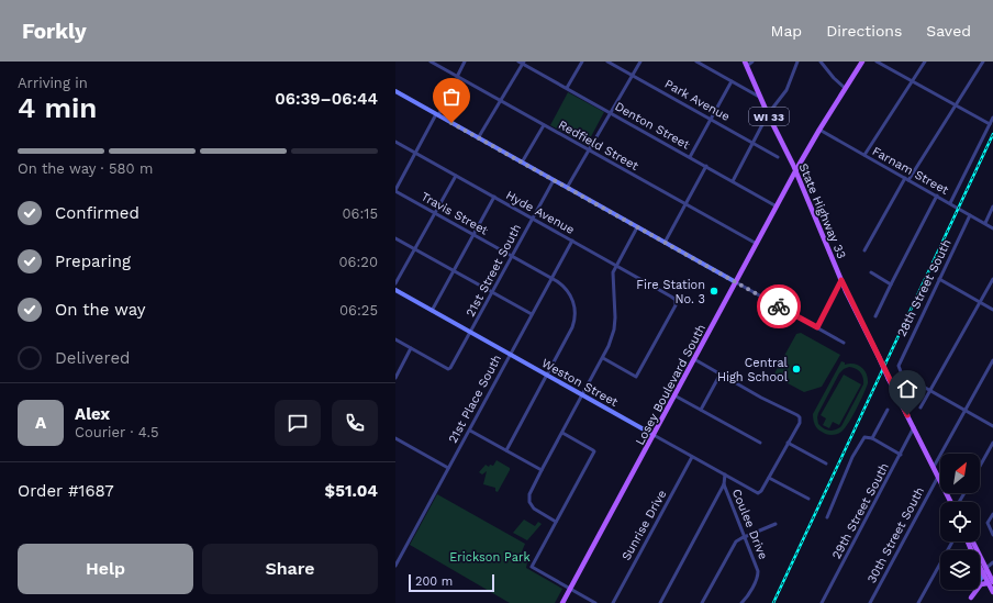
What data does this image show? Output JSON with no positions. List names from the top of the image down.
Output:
{
  "streets": {
    "main road": ["WI 33", "State Highway 33", "Losey Boulevard South"],
    "street": [
      "Park Avenue",
      "Denton Street",
      "Redfield Street",
      "Farnam Street",
      "Hyde Avenue",
      "Travis Street",
      "21st Street South",
      "28th Street South",
      "Weston Street",
      "21st Place South",
      "29th Street South",
      "Coulee Drive",
      "Sunrise Drive",
      "30th Street South"
    ]
  },
  "crossings": [
    ["Denton Street", "Losey Boulevard South"],
    ["Redfield Street", "Losey Boulevard South"],
    ["Farnam Street", "28th Street South"],
    ["Farnam Street", "Losey Boulevard South"],
    ["State Highway 33", "Losey Boulevard South"],
    ["State Highway 33", "29th Street South"],
    ["State Highway 33", "30th Street South"],
    ["Hyde Avenue", "21st Street South"],
    ["Hyde Avenue", "21st Place South"],
    ["Travis Street", "21st Street South"],
    ["Travis Street", "Weston Street"],
    ["Travis Street", "21st Place South"],
    ["21st Street South", "Weston Street"],
    ["Weston Street", "Losey Boulevard South"],
    ["Weston Street", "21st Place South"],
    ["Weston Street", "Coulee Drive"],
    ["Weston Street", "Sunrise Drive"]
  ],
  "parks": ["Erickson Park"],
  "places": ["Fire Station No. 3", "Central High School"],
  "scale_bar": "200 m",
  "north": "top right",
  "page": {
    "header": "Forkly",
    "nav": ["Map", "Directions", "Saved"],
    "heading": ["4 min", "Arriving in", "06:39–06:44"],
    "panel": [
      "Alex",
      "Courier · 4.5",
      "Order #1687",
      "$51.04"
    ],
    "bar": "On the way · 580 m",
    "list": [
      ["Confirmed", "06:15"],
      ["Preparing", "06:20"],
      ["On the way", "06:25"],
      "Delivered"
    ],
    "round": "A",
    "buttons": ["Help", "Share"],
    "scale": "200 m"
  }
}
